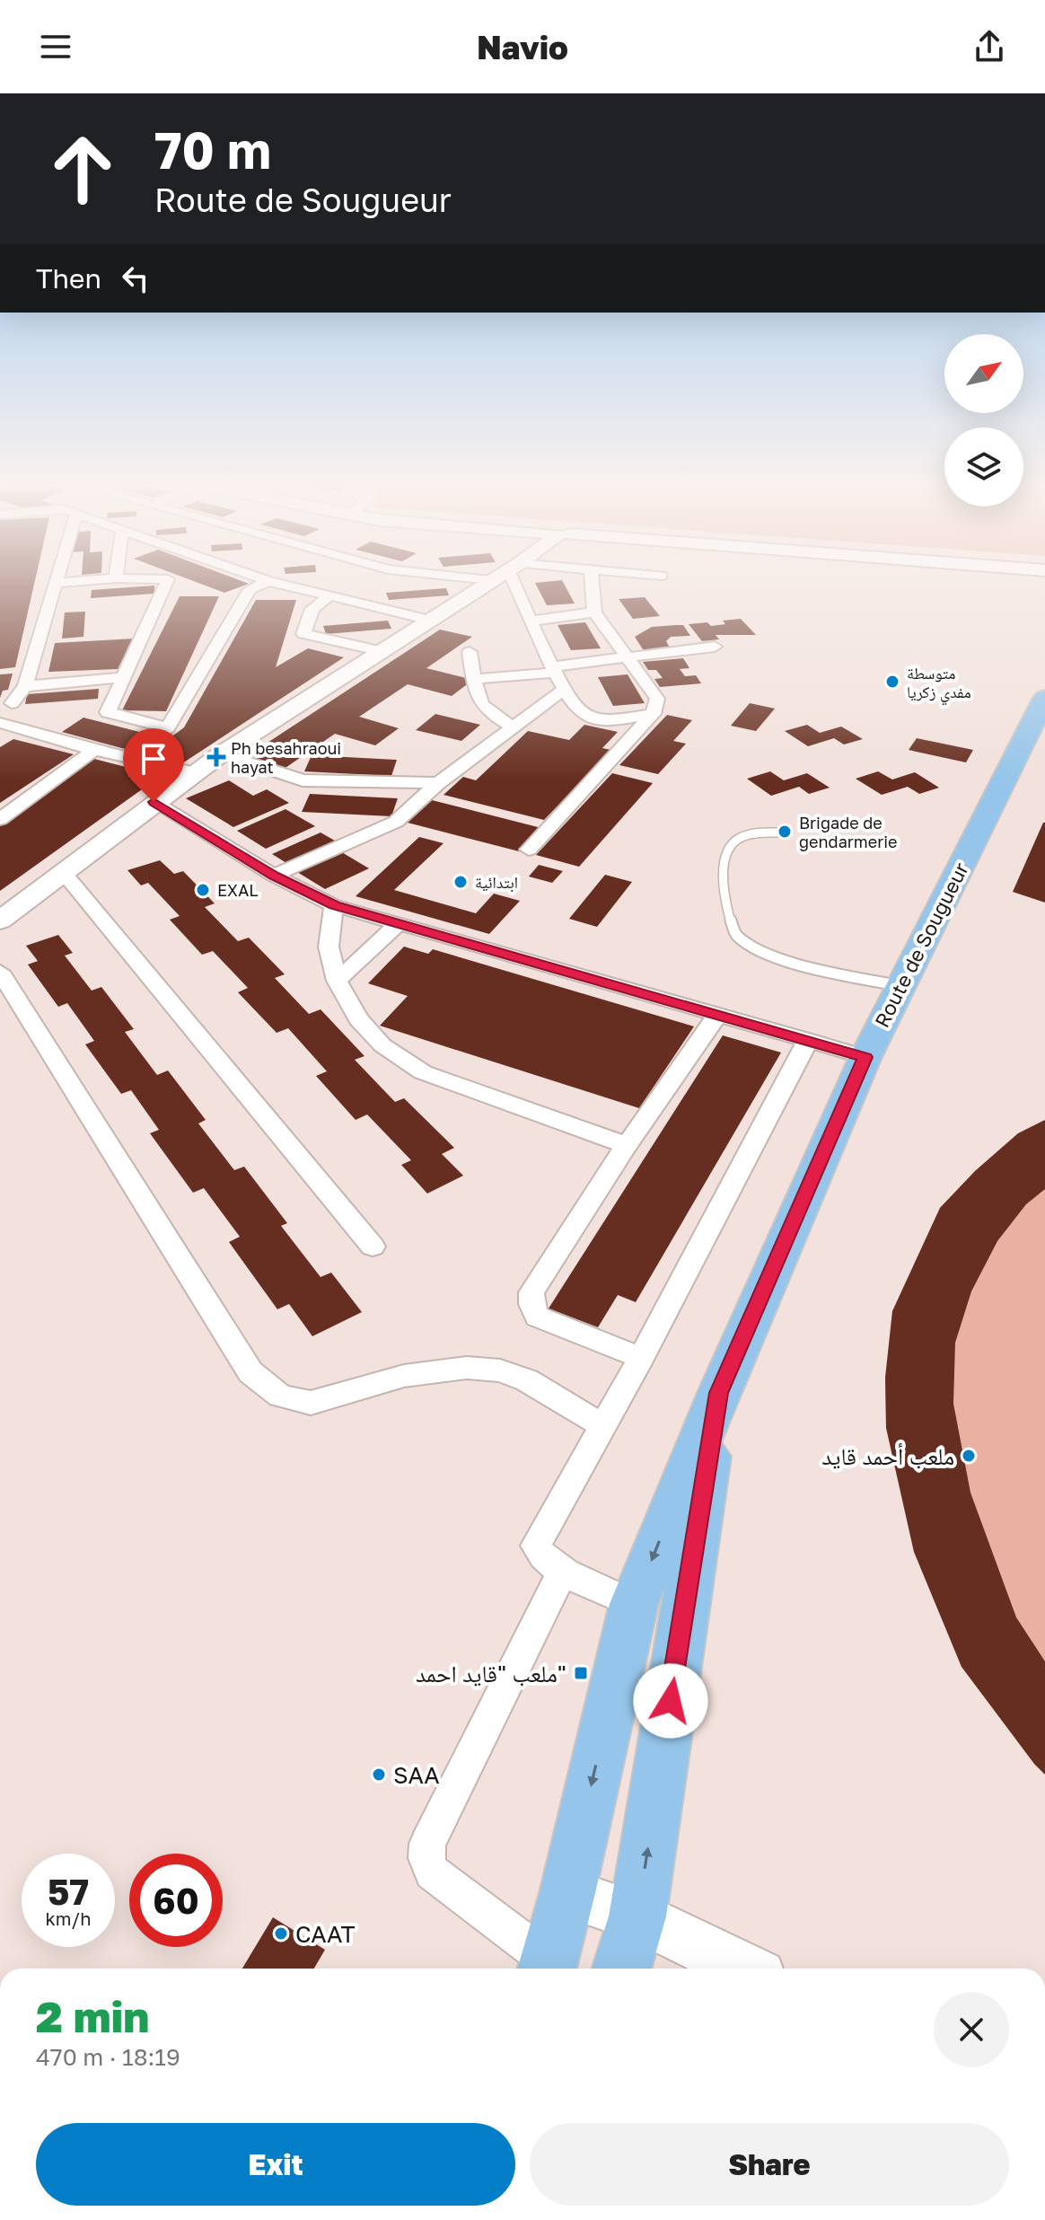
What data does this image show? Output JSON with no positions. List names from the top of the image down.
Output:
{
  "streets": {
    "main road": ["Route de Sougueur"]
  },
  "places": {
    "other": [
      "متوسطة مفدي زكريا",
      "Brigade de gendarmerie",
      "ابتدائية",
      "EXAL",
      "ملعب أحمد قايد",
      "SAA",
      "CAAT"
    ],
    "health": ["Ph besahraoui hayat"],
    "transit": ["ملعب \"قايد احمد\""]
  },
  "north": "top right",
  "page": {
    "header": "Navio",
    "turn": ["70 m", "Route de Sougueur"],
    "then": "Then",
    "speed": "57 km/h",
    "limit": "60",
    "heading": ["2 min", "470 m · 18:19"],
    "buttons": ["Exit", "Share"]
  }
}
